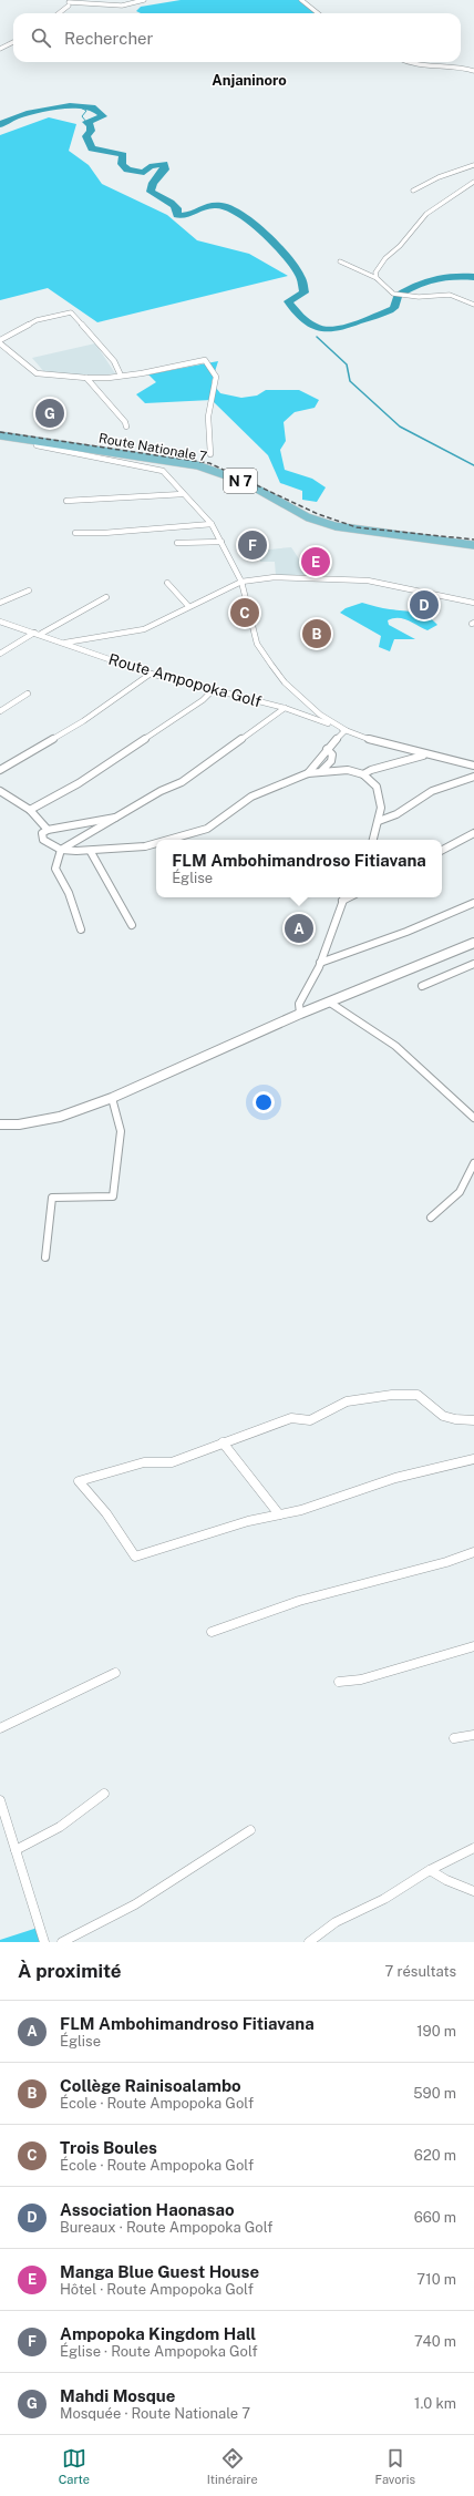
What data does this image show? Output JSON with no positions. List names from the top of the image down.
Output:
{
  "streets": {
    "main road": ["Route Nationale 7", "N 7"],
    "street": ["Route Ampopoka Golf"]
  },
  "crossings": [
    ["Route Nationale 7", "Route Ampopoka Golf"]
  ],
  "districts": ["Anjaninoro"],
  "page": {
    "search": "Rechercher",
    "pins": [
      "G",
      "F",
      "E",
      "D",
      "C",
      "B",
      "A"
    ],
    "popup": ["FLM Ambohimandroso Fitiavana", "Église"],
    "heading": ["À proximité", "7 résultats"],
    "list": [
      {
        "mark": "A",
        "name": "FLM Ambohimandroso Fitiavana",
        "note": "Église",
        "value": "190 m"
      },
      {
        "mark": "B",
        "name": "Collège Rainisoalambo",
        "note": "École · Route Ampopoka Golf",
        "value": "590 m"
      },
      {
        "mark": "C",
        "name": "Trois Boules",
        "note": "École · Route Ampopoka Golf",
        "value": "620 m"
      },
      {
        "mark": "D",
        "name": "Association Haonasao",
        "note": "Bureaux · Route Ampopoka Golf",
        "value": "660 m"
      },
      {
        "mark": "E",
        "name": "Manga Blue Guest House",
        "note": "Hôtel · Route Ampopoka Golf",
        "value": "710 m"
      },
      {
        "mark": "F",
        "name": "Ampopoka Kingdom Hall",
        "note": "Église · Route Ampopoka Golf",
        "value": "740 m"
      },
      {
        "mark": "G",
        "name": "Mahdi Mosque",
        "note": "Mosquée · Route Nationale 7",
        "value": "1.0 km"
      }
    ],
    "nav": ["Carte", "Itinéraire", "Favoris"]
  }
}
